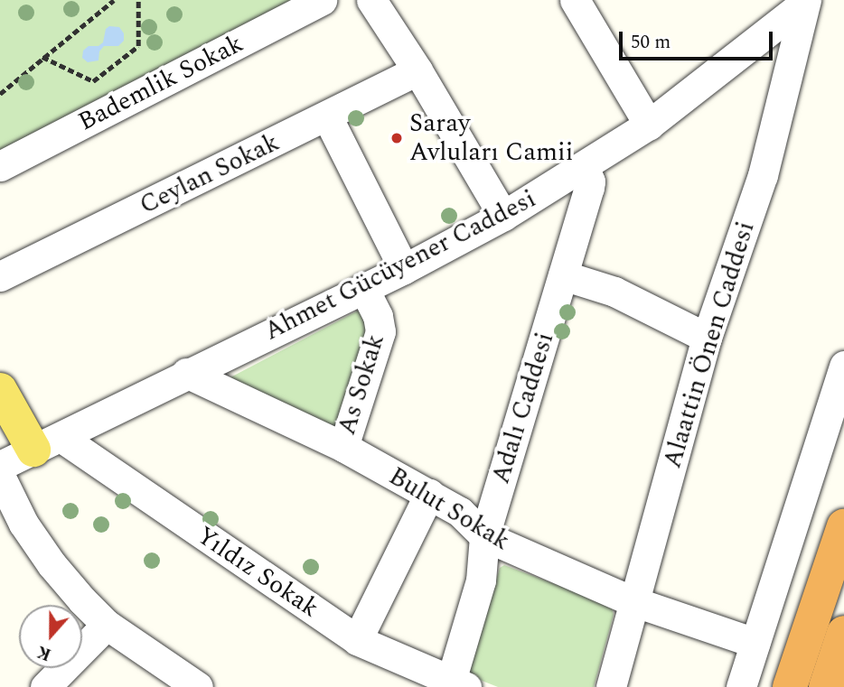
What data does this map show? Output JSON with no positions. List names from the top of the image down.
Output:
{
  "streets": {
    "street": [
      "Bademlik Sokak",
      "Ceylan Sokak",
      "Ahmet Gücüyener Caddesi",
      "Alaattin Önen Caddesi",
      "As Sokak",
      "Adalı Caddesi",
      "Bulut Sokak",
      "Yıldız Sokak"
    ]
  },
  "crossings": [
    ["Ahmet Gücüyener Caddesi", "Alaattin Önen Caddesi"],
    ["Ahmet Gücüyener Caddesi", "As Sokak"],
    ["Ahmet Gücüyener Caddesi", "Adalı Caddesi"],
    ["Ahmet Gücüyener Caddesi", "Bulut Sokak"],
    ["Ahmet Gücüyener Caddesi", "Yıldız Sokak"],
    ["Alaattin Önen Caddesi", "Bulut Sokak"],
    ["As Sokak", "Bulut Sokak"],
    ["Adalı Caddesi", "Bulut Sokak"],
    ["Adalı Caddesi", "Yıldız Sokak"]
  ],
  "places": ["Saray Avluları Camii"],
  "scale_bar": "50 m",
  "north": "bottom"
}
